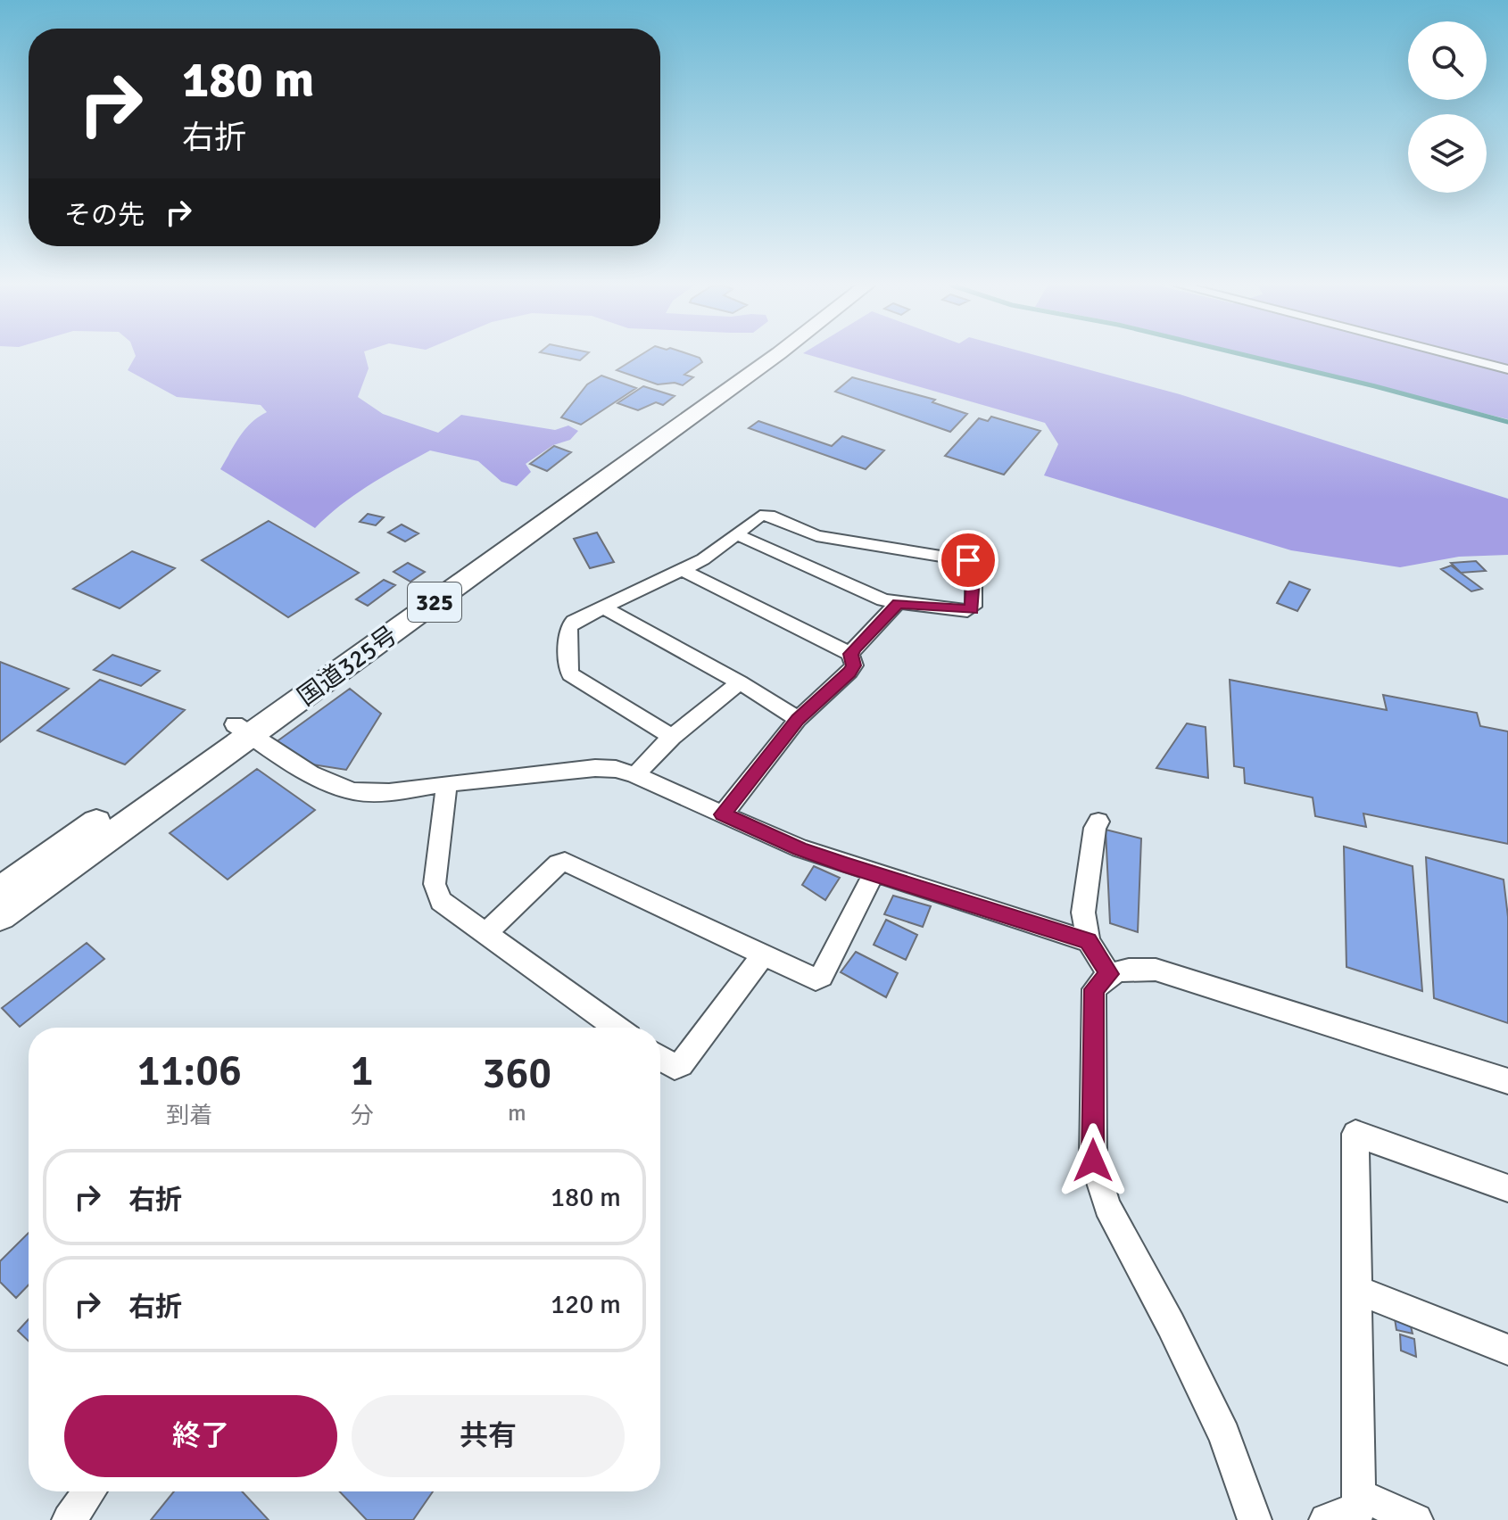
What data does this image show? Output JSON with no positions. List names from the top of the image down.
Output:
{
  "streets": {
    "highway": ["325", "国道325号"]
  },
  "page": {
    "turn": ["180 m", "右折"],
    "then": "その先",
    "eta": [
      "11:06",
      "到着",
      "1",
      "分",
      "360",
      "m"
    ],
    "list": [
      {
        "name": "右折",
        "value": "180 m"
      },
      {
        "name": "右折",
        "value": "120 m"
      }
    ],
    "buttons": ["終了", "共有"]
  }
}
